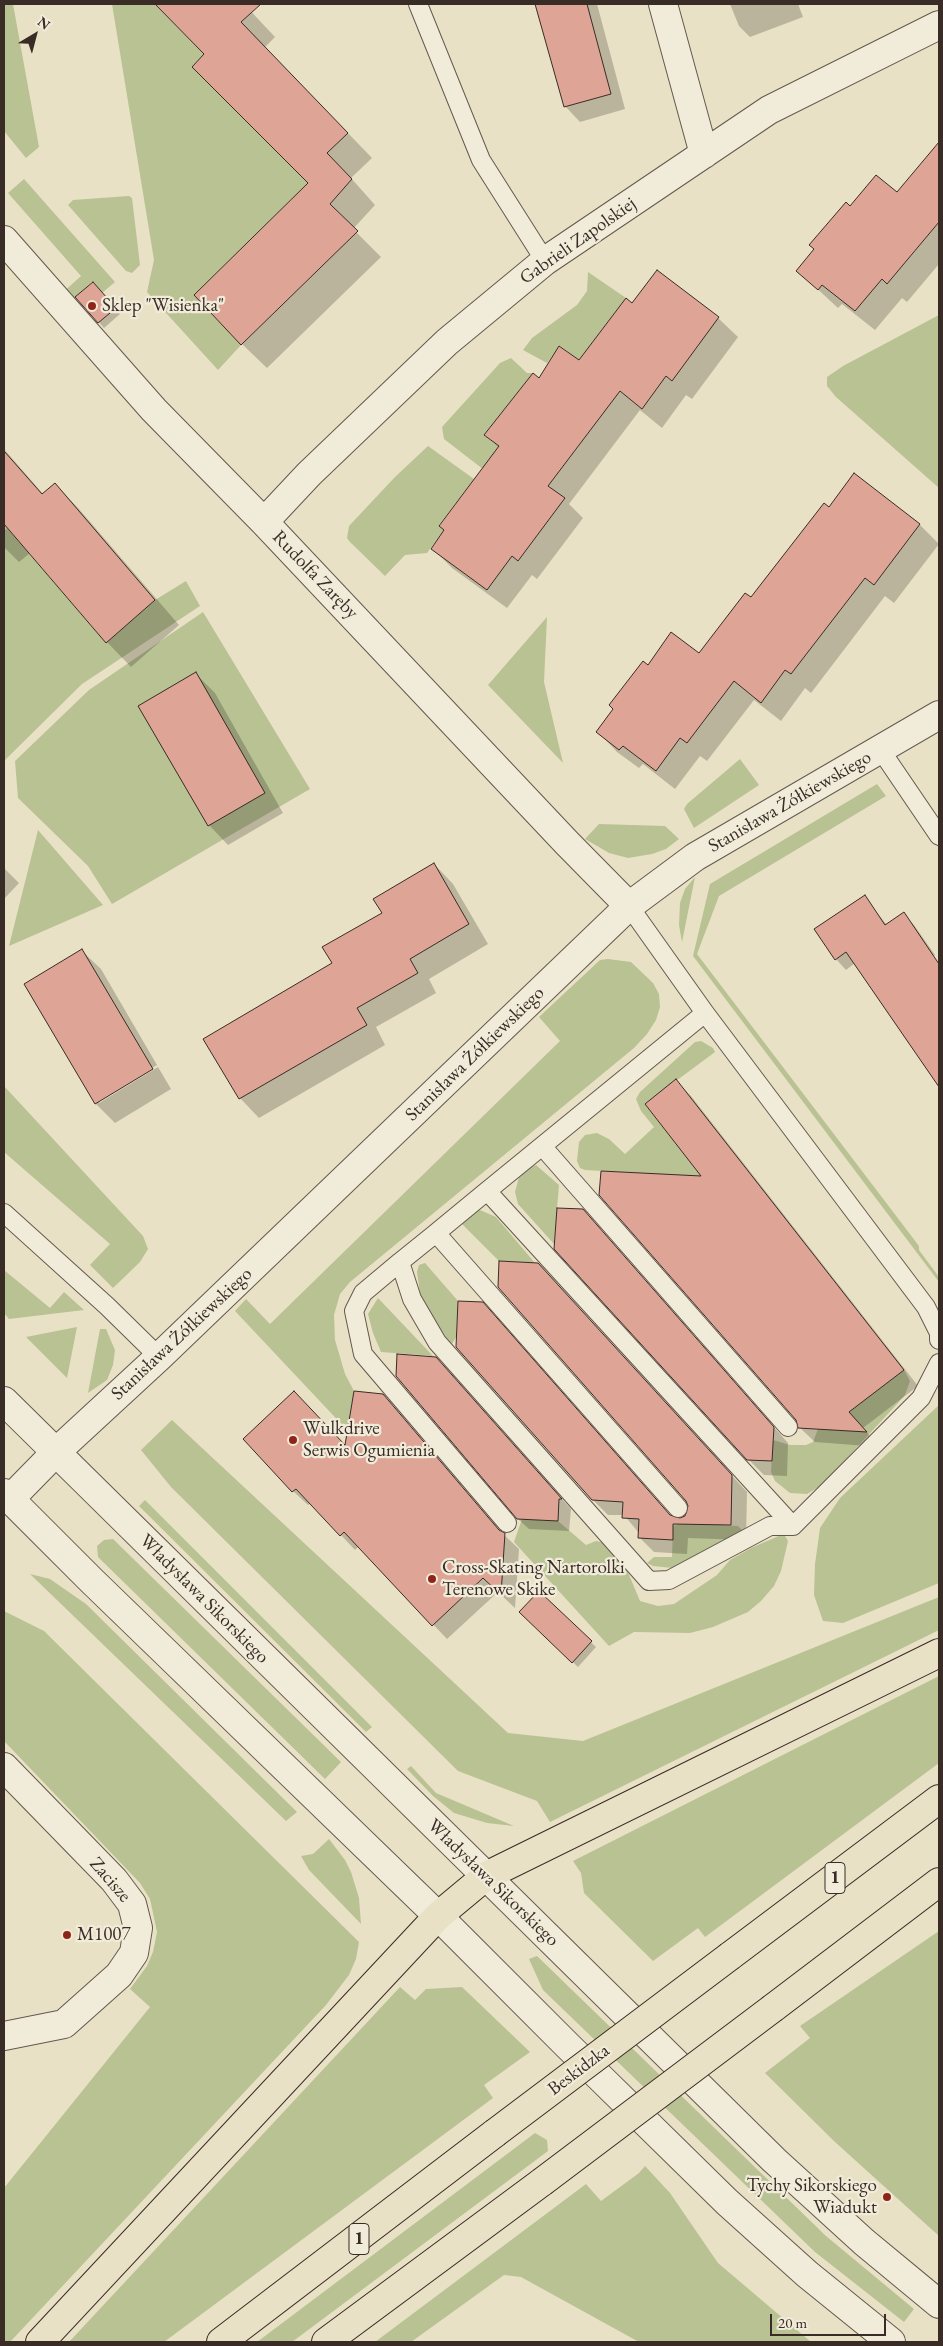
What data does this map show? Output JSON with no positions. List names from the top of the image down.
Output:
{
  "streets": {
    "main road": ["1", "Beskidzka"],
    "street": [
      "Gabrieli Zapolskiej",
      "Rudolfa Zaręby",
      "Stanisława Żółkiewskiego",
      "Władysława Sikorskiego",
      "Zacisze"
    ]
  },
  "crossings": [
    ["Gabrieli Zapolskiej", "Rudolfa Zaręby"],
    ["Rudolfa Zaręby", "Stanisława Żółkiewskiego"],
    ["Stanisława Żółkiewskiego", "Władysława Sikorskiego"]
  ],
  "places": [
    "Sklep \"Wisienka\"",
    "Wulkdrive Serwis Ogumienia",
    "Cross-Skating Nartorolki Terenowe Skike",
    "M1007",
    "Tychy Sikorskiego Wiadukt"
  ],
  "scale_bar": "20 m",
  "north": "top right"
}
